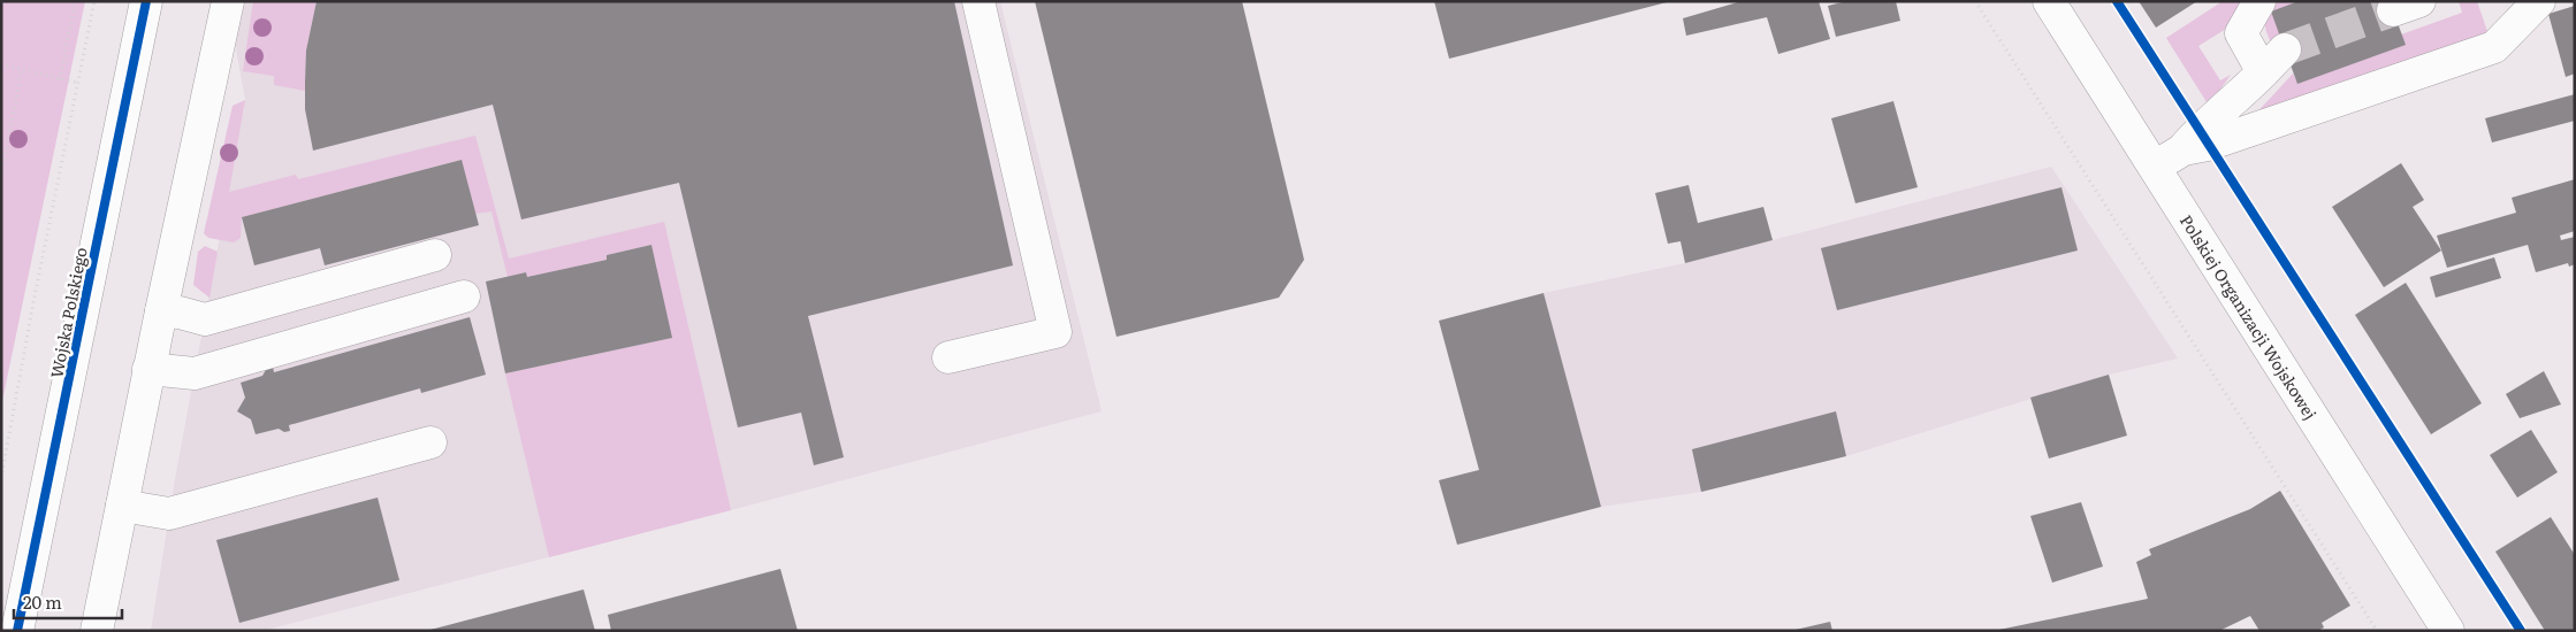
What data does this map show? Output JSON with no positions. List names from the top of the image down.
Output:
{
  "streets": {
    "main road": ["Wojska Polskiego", "Polskiej Organizacji Wojskowej"]
  },
  "scale_bar": "20 m"
}
